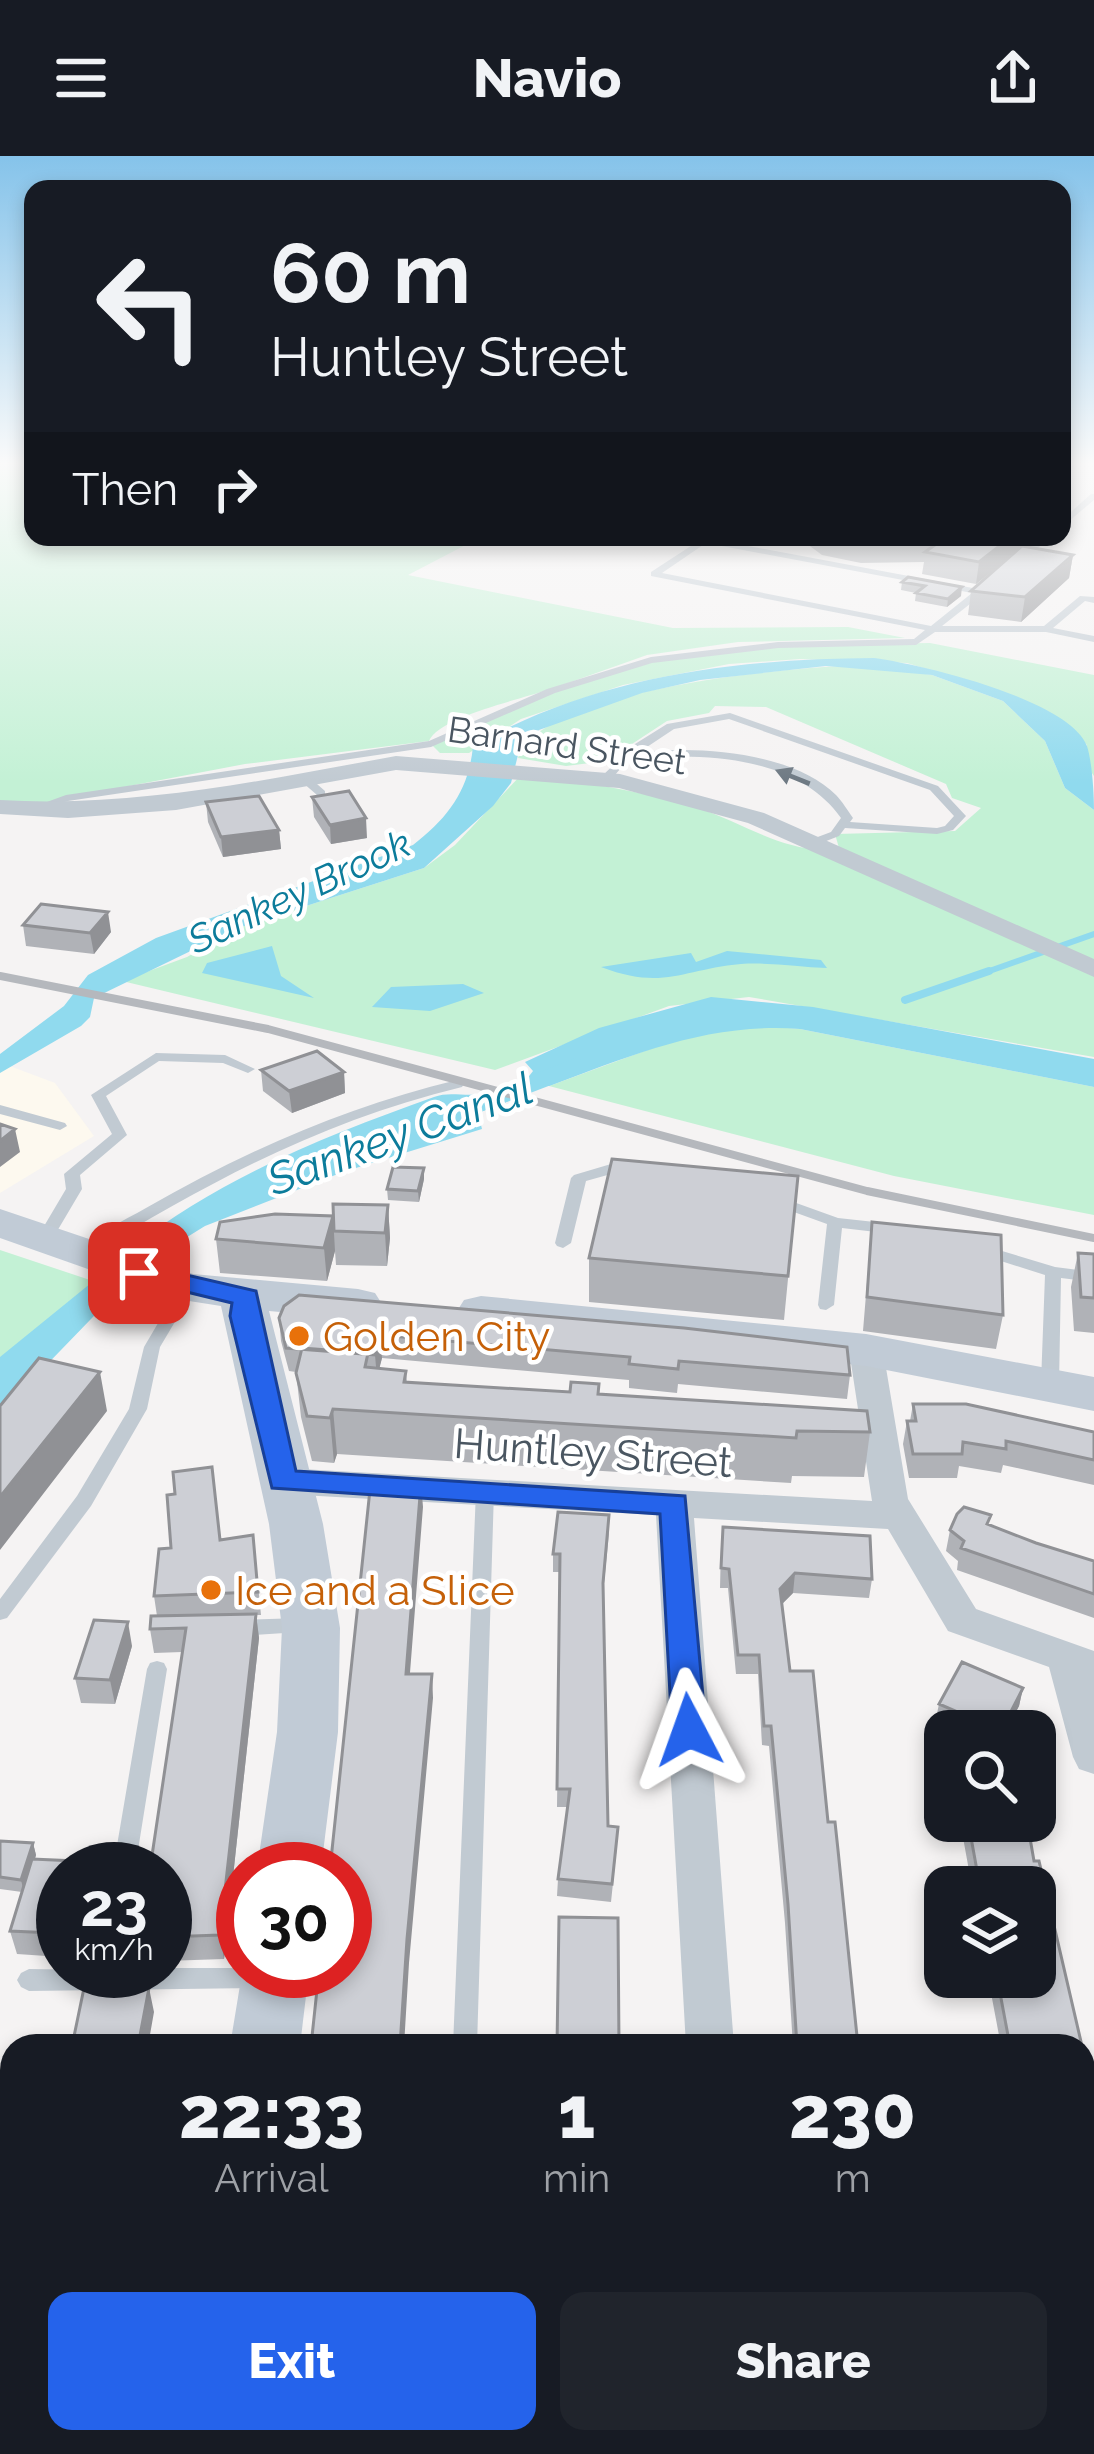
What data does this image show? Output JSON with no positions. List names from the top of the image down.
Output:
{
  "streets": {
    "street": ["Barnard Street", "Huntley Street"]
  },
  "water": ["Sankey Brook", "Sankey Canal"],
  "places": ["Golden City", "Ice and a Slice"],
  "page": {
    "header": "Navio",
    "turn": ["60 m", "Huntley Street"],
    "then": "Then",
    "speed": "23 km/h",
    "limit": "30",
    "eta": [
      "22:33",
      "Arrival",
      "1",
      "min",
      "230",
      "m"
    ],
    "buttons": ["Exit", "Share"]
  }
}
